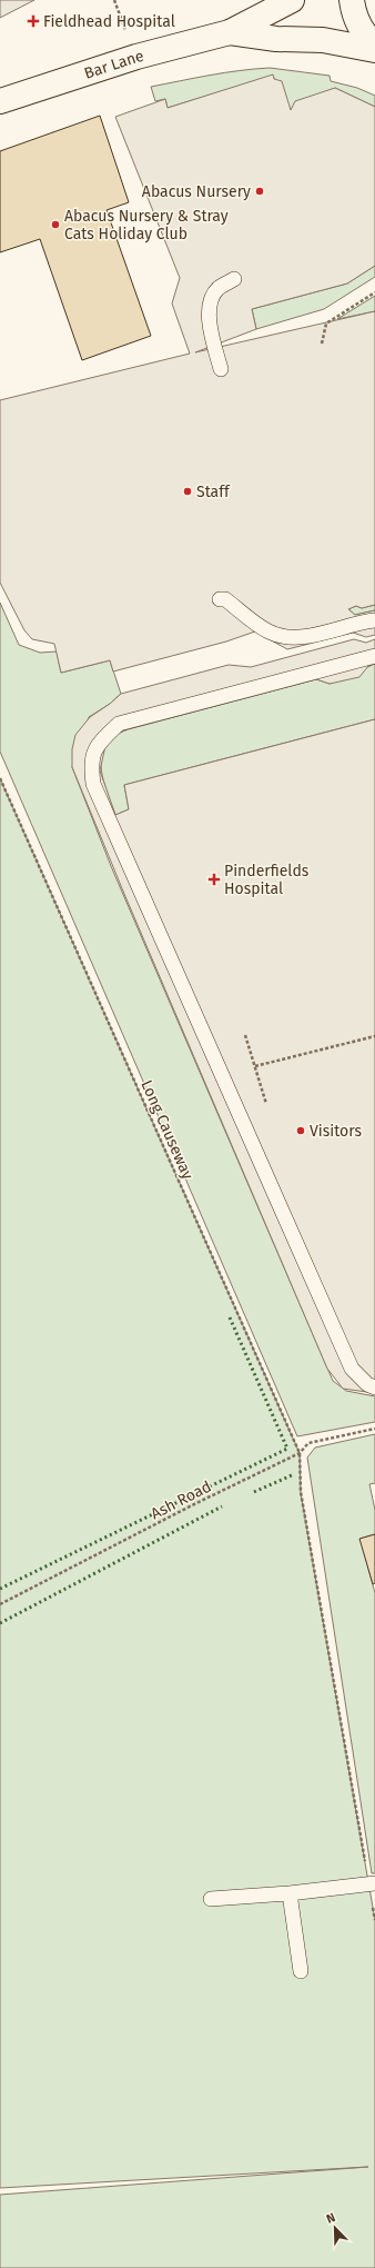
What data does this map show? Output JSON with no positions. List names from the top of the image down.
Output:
{
  "streets": {
    "main road": ["Bar Lane"],
    "path": ["Long Causeway", "Ash Road"]
  },
  "crossings": [
    ["Long Causeway", "Ash Road"]
  ],
  "places": {
    "health": ["Fieldhead Hospital", "Pinderfields Hospital"],
    "other": [
      "Abacus Nursery",
      "Abacus Nursery & Stray Cats Holiday Club",
      "Staff",
      "Visitors"
    ]
  },
  "north": "top left"
}
